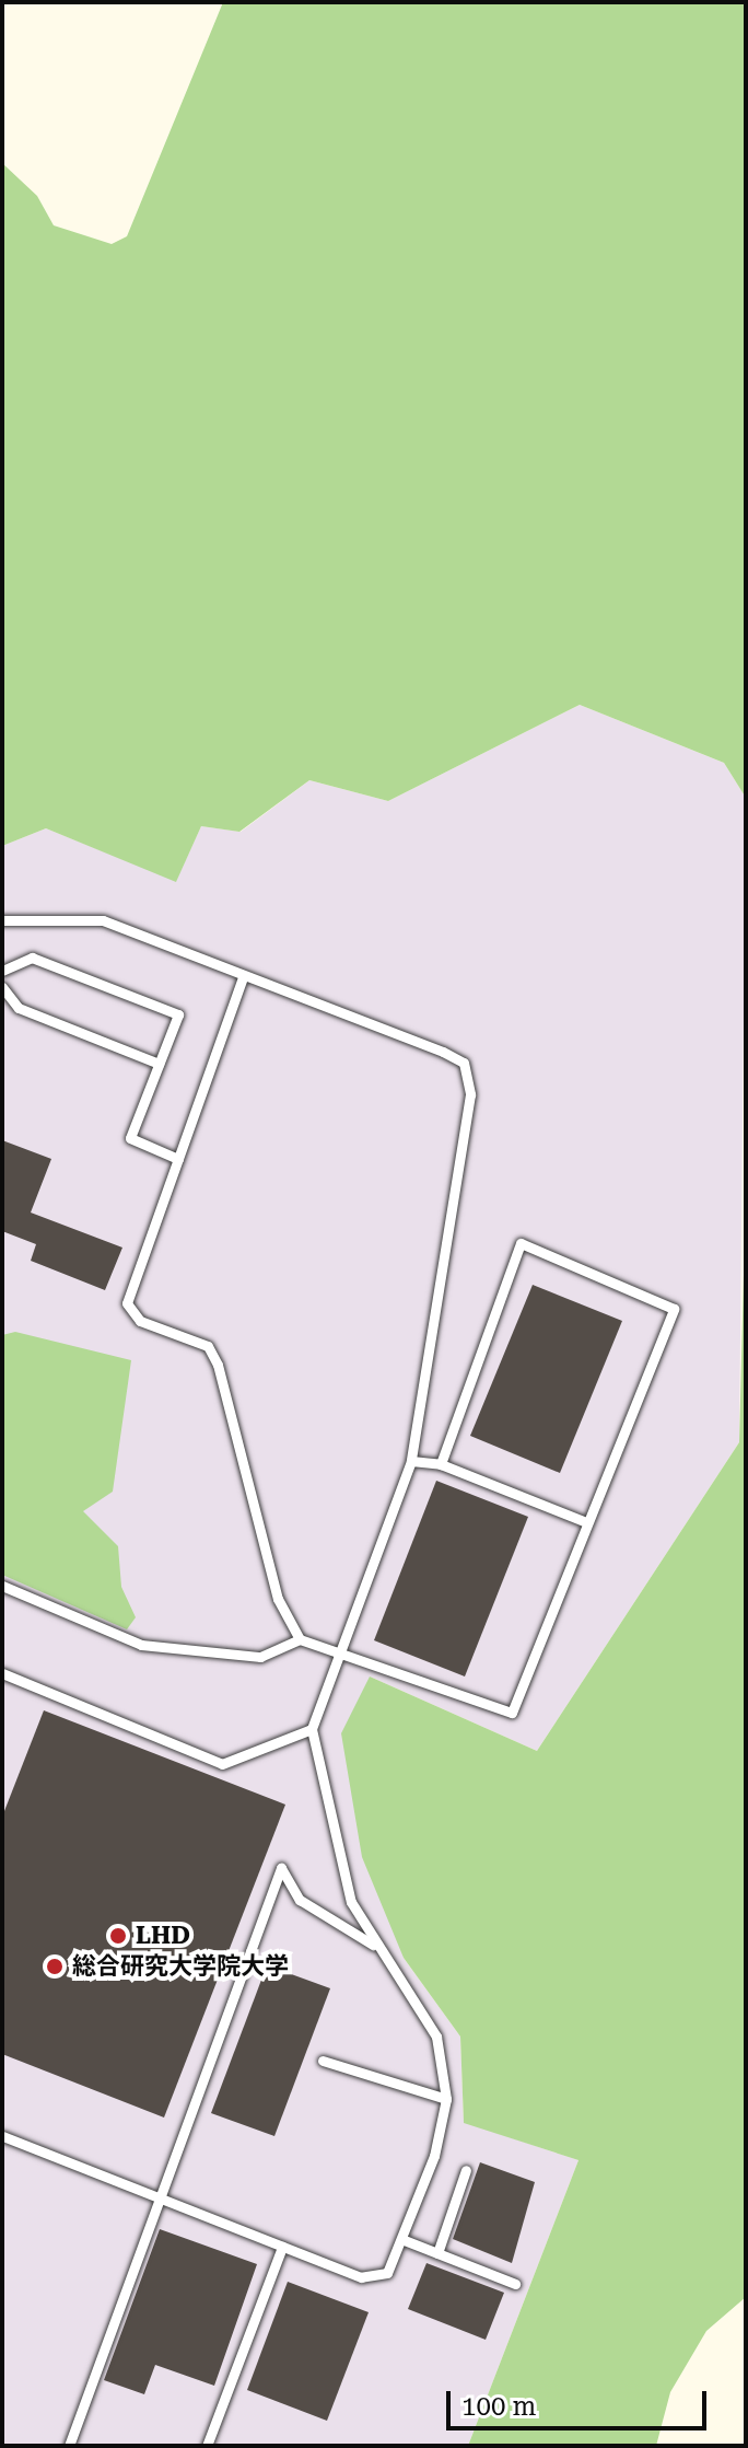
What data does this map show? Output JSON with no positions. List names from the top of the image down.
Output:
{
  "places": ["LHD", "総合研究大学院大学"],
  "scale_bar": "100 m"
}
